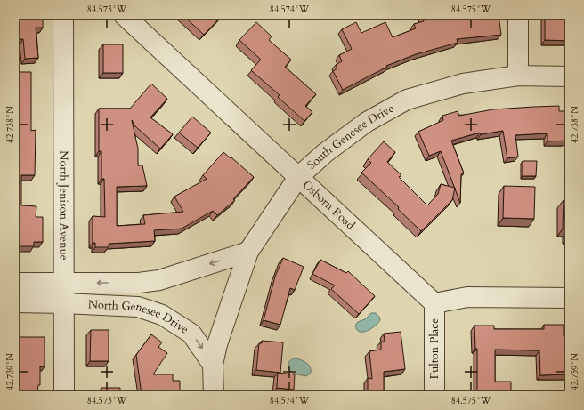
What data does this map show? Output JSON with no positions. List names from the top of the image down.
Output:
{
  "streets": {
    "street": [
      "South Genesee Drive",
      "Osborn Road",
      "North Jenison Avenue",
      "North Genesee Drive",
      "Fulton Place"
    ]
  },
  "crossings": [
    ["South Genesee Drive", "Osborn Road"],
    ["South Genesee Drive", "North Genesee Drive"],
    ["Osborn Road", "Fulton Place"],
    ["North Jenison Avenue", "North Genesee Drive"]
  ],
  "coordinates": [
    "84.573°W",
    "84.574°W",
    "84.575°W",
    "42.738°N",
    "42.739°N"
  ]
}
